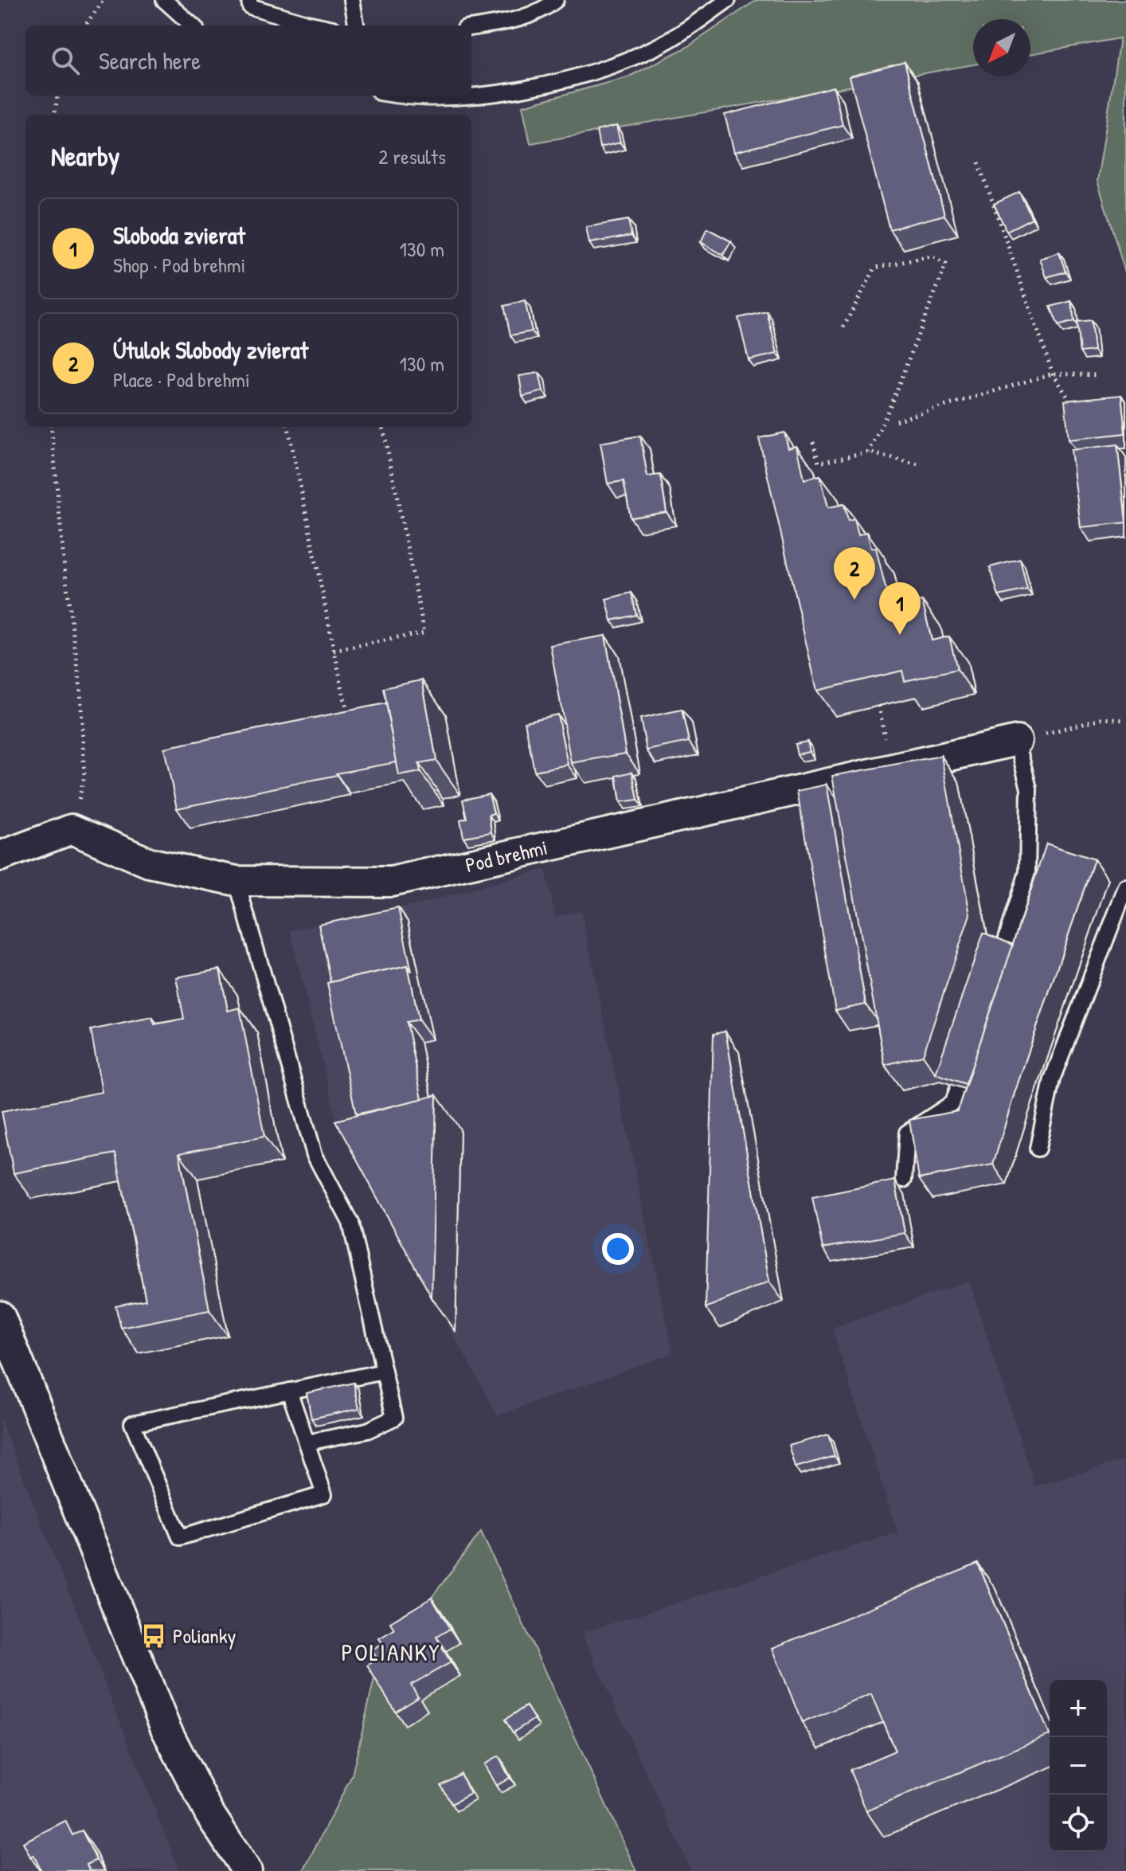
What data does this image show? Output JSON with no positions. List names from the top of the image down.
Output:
{
  "streets": {
    "street": ["Pod brehmi"]
  },
  "districts": ["POLIANKY"],
  "places": {
    "bus stop": ["Polianky"]
  },
  "north": "bottom left",
  "page": {
    "search": "Search here",
    "heading": ["Nearby", "2 results"],
    "list": [
      {
        "mark": "1",
        "name": "Sloboda zvierat",
        "note": "Shop · Pod brehmi",
        "value": "130 m"
      },
      {
        "mark": "2",
        "name": "Útulok Slobody zvierat",
        "note": "Place · Pod brehmi",
        "value": "130 m"
      }
    ],
    "pins": ["2", "1"],
    "map_buttons": ["+", "−"]
  }
}
